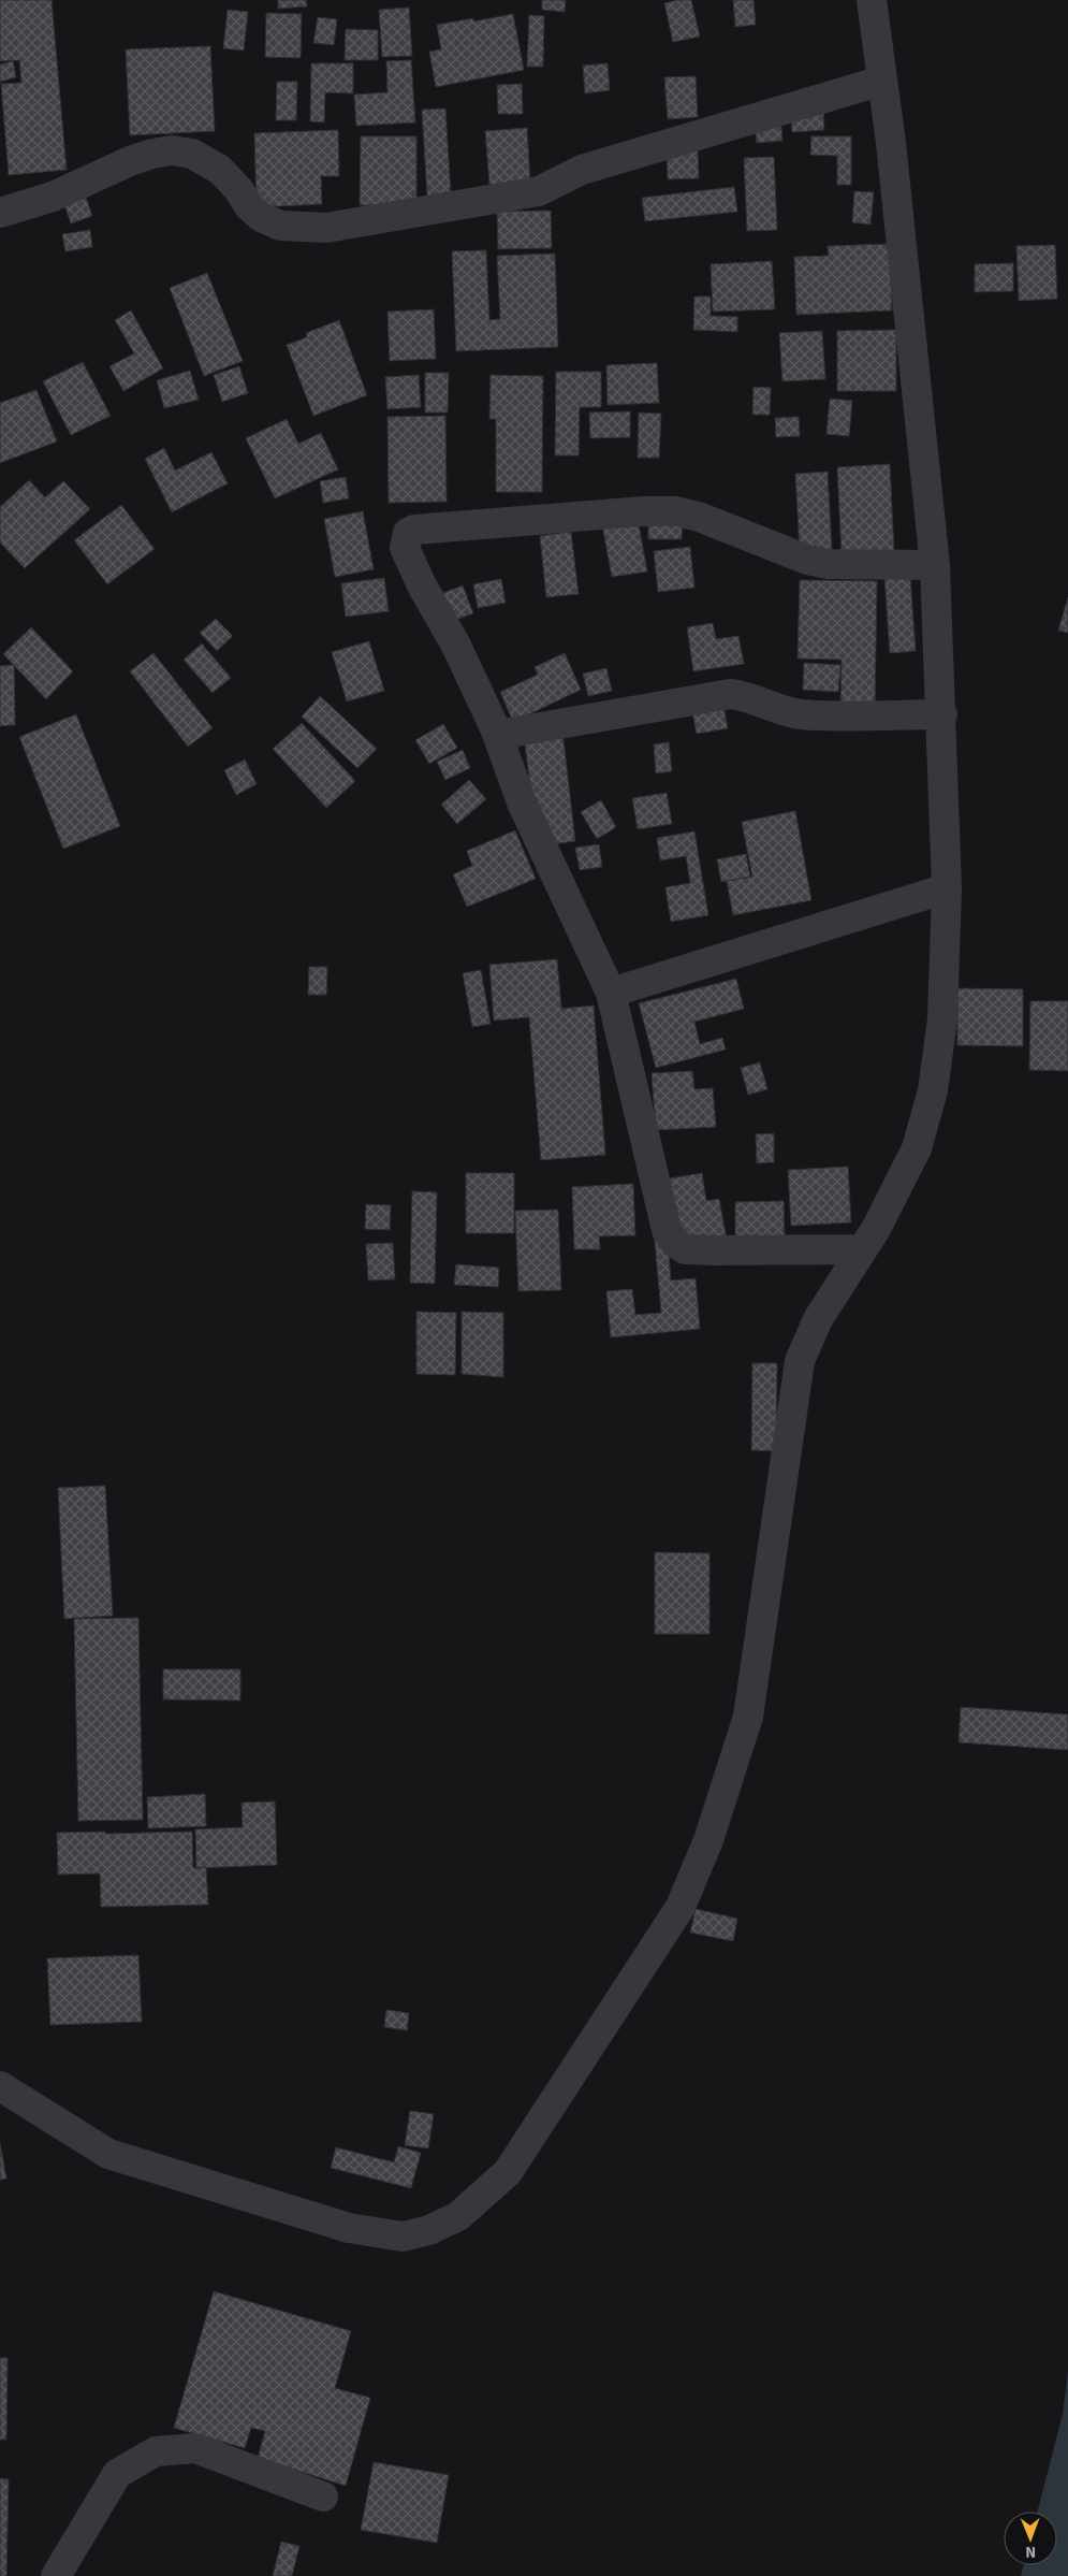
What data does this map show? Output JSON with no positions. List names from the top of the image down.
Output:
{
  "north": "bottom"
}
